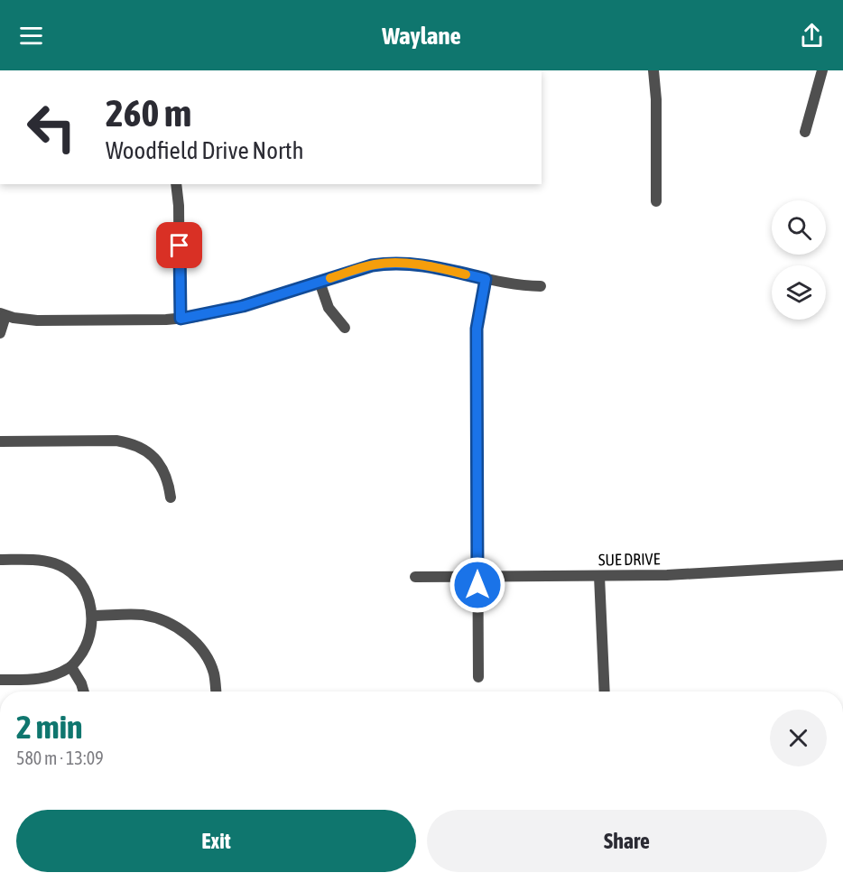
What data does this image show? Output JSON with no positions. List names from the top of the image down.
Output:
{
  "streets": {
    "street": ["SUE DRIVE"]
  },
  "page": {
    "header": "Waylane",
    "turn": ["260 m", "Woodfield Drive North"],
    "heading": ["2 min", "580 m · 13:09"],
    "buttons": ["Exit", "Share"]
  }
}
